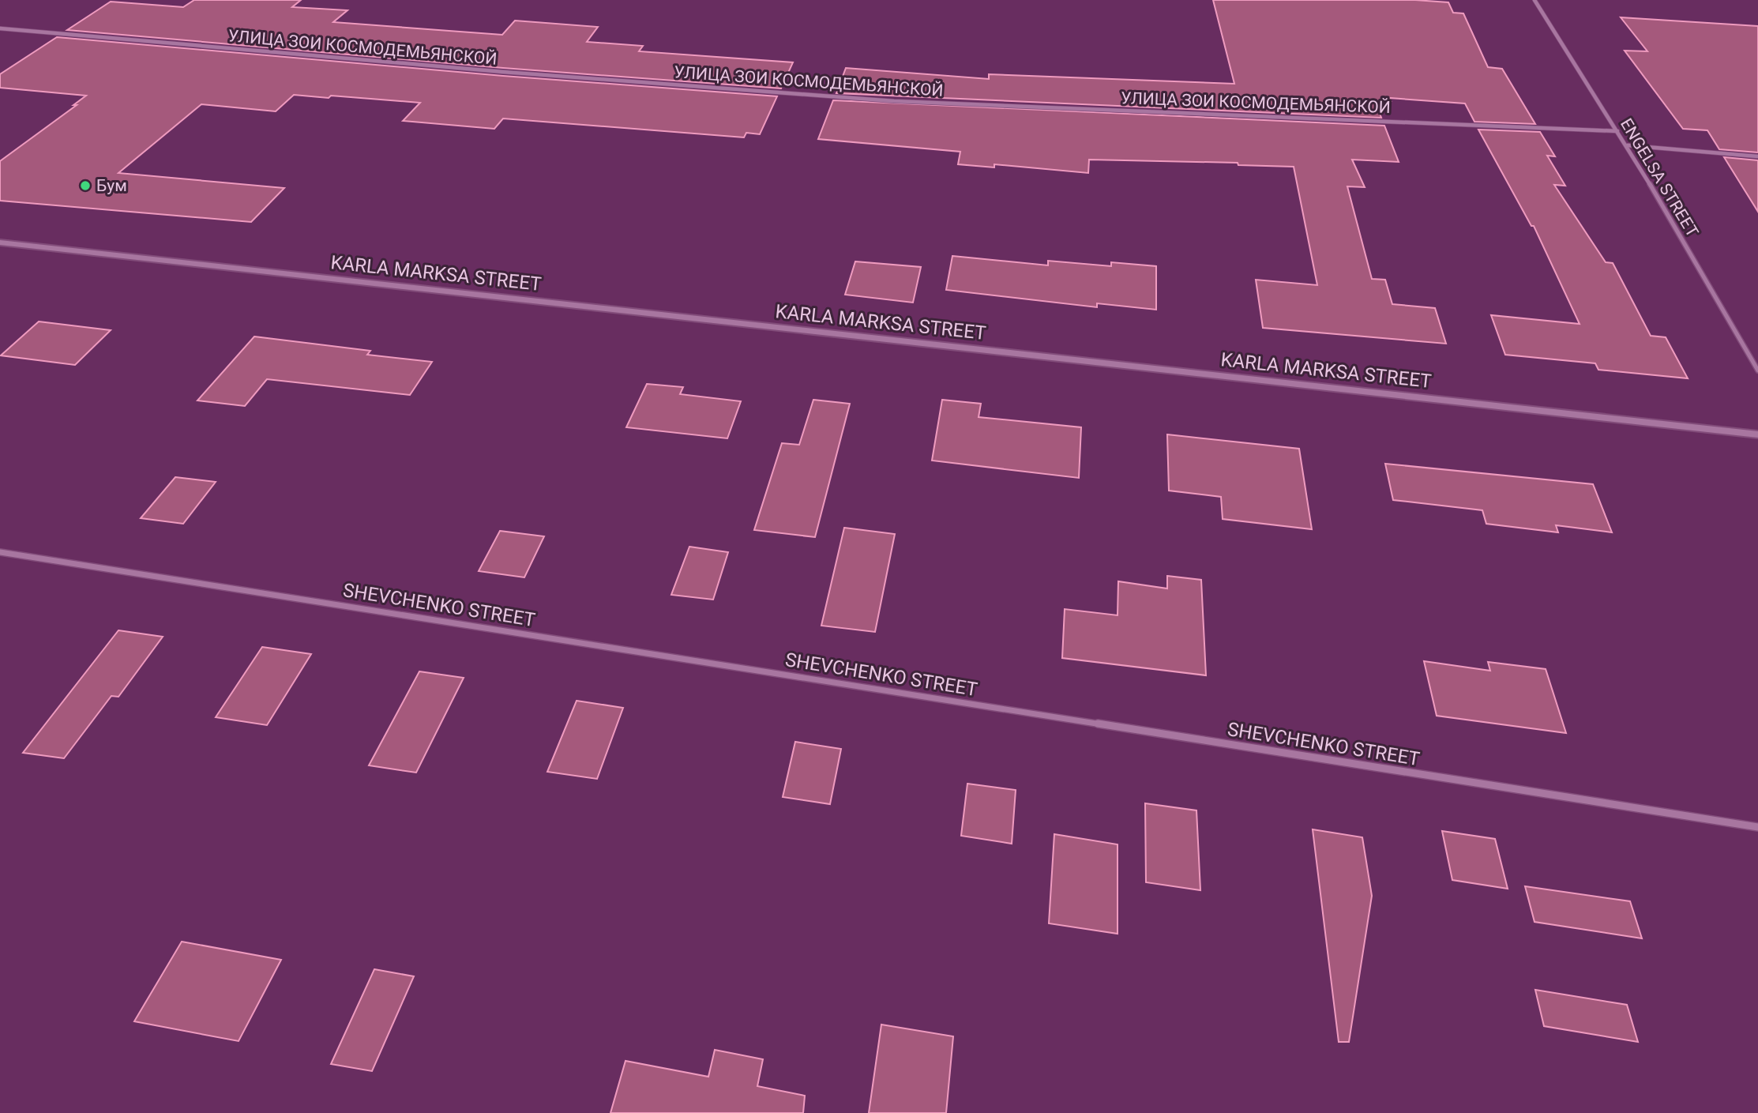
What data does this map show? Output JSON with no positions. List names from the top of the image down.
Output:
{
  "streets": {
    "street": [
      "УЛИЦА ЗОИ КОСМОДЕМЬЯНСКОЙ",
      "ENGELSA STREET",
      "KARLA MARKSA STREET",
      "SHEVCHENKO STREET"
    ]
  },
  "crossings": [
    ["УЛИЦА ЗОИ КОСМОДЕМЬЯНСКОЙ", "ENGELSA STREET"]
  ],
  "places": ["Бум"]
}
